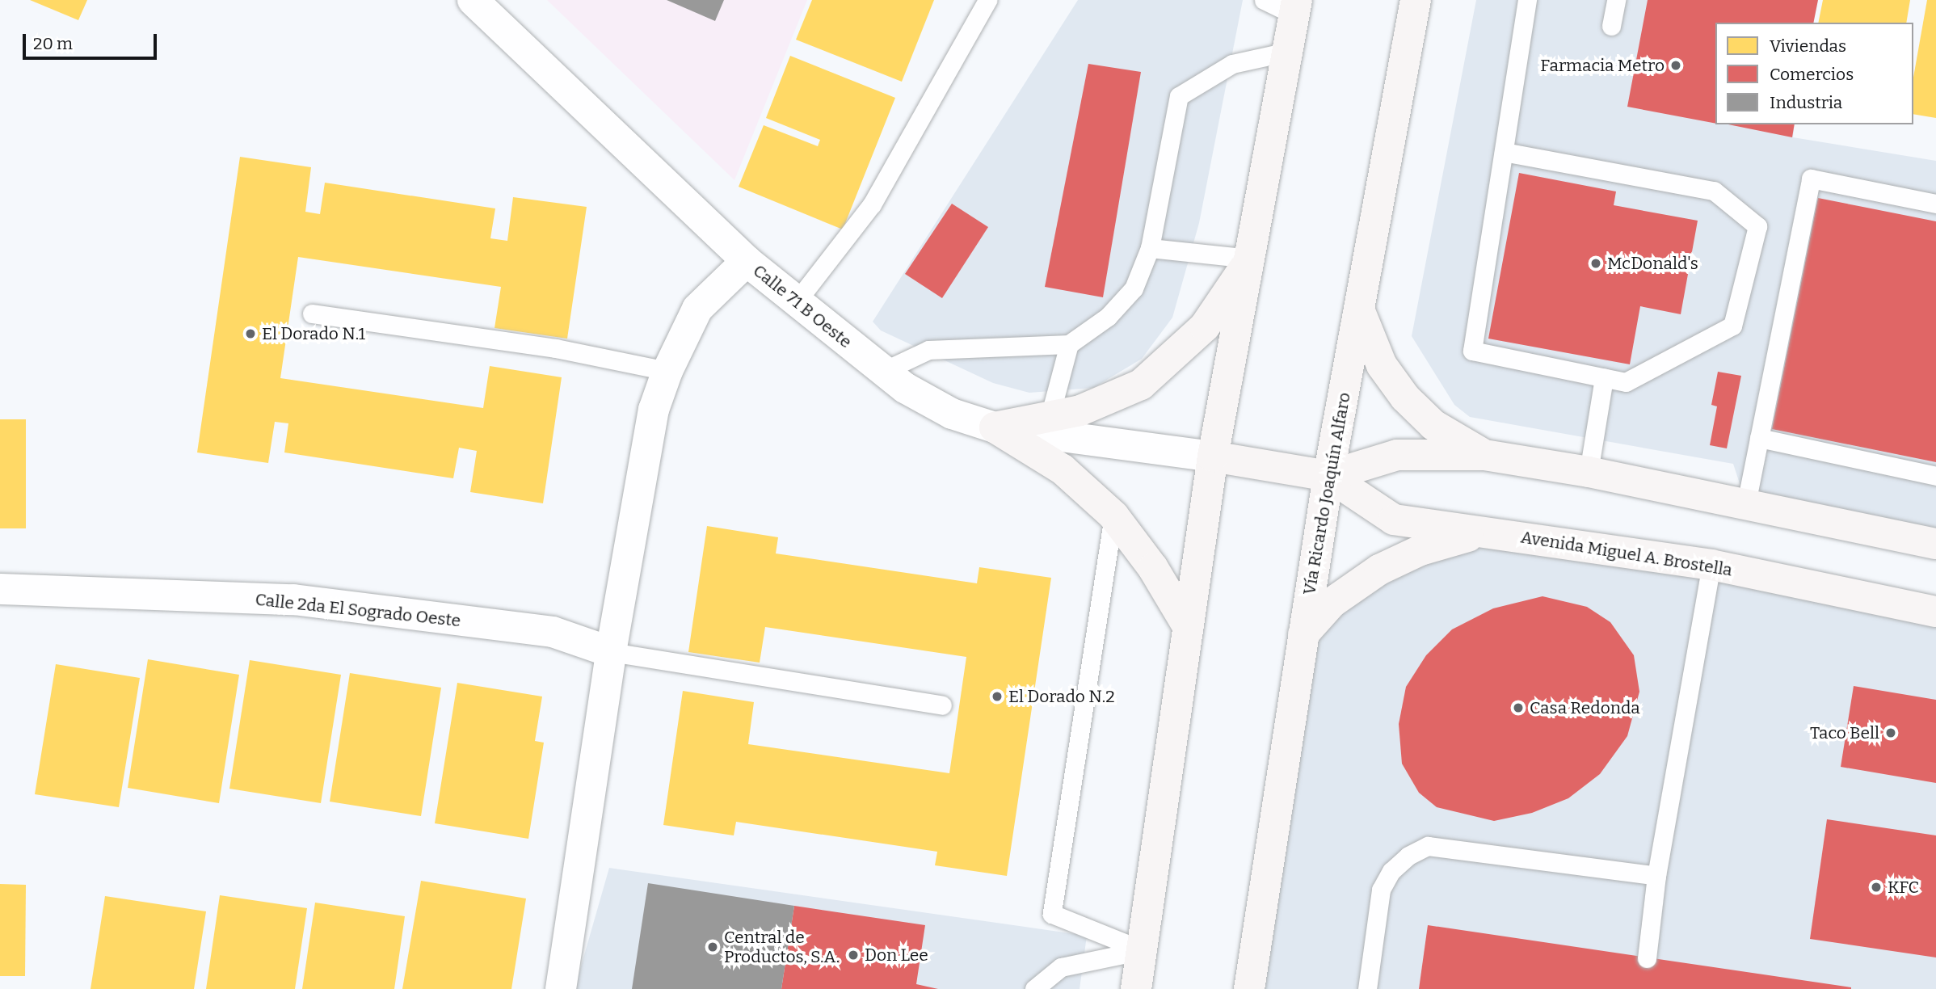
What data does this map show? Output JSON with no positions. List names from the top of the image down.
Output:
{
  "streets": {
    "main road": ["Vía Ricardo Joaquín Alfaro", "Avenida Miguel A. Brostella"],
    "street": ["Calle 71 B Oeste", "Calle 2da El Sogrado Oeste"]
  },
  "crossings": [
    ["Calle 71 B Oeste", "Avenida Miguel A. Brostella"],
    ["Vía Ricardo Joaquín Alfaro", "Avenida Miguel A. Brostella"]
  ],
  "places": [
    "Farmacia Metro",
    "McDonald's",
    "El Dorado N.1",
    "El Dorado N.2",
    "Casa Redonda",
    "Taco Bell",
    "KFC",
    "Central de Productos, S.A.",
    "Don Lee"
  ],
  "legend": ["Viviendas", "Comercios", "Industria"],
  "scale_bar": "20 m"
}
